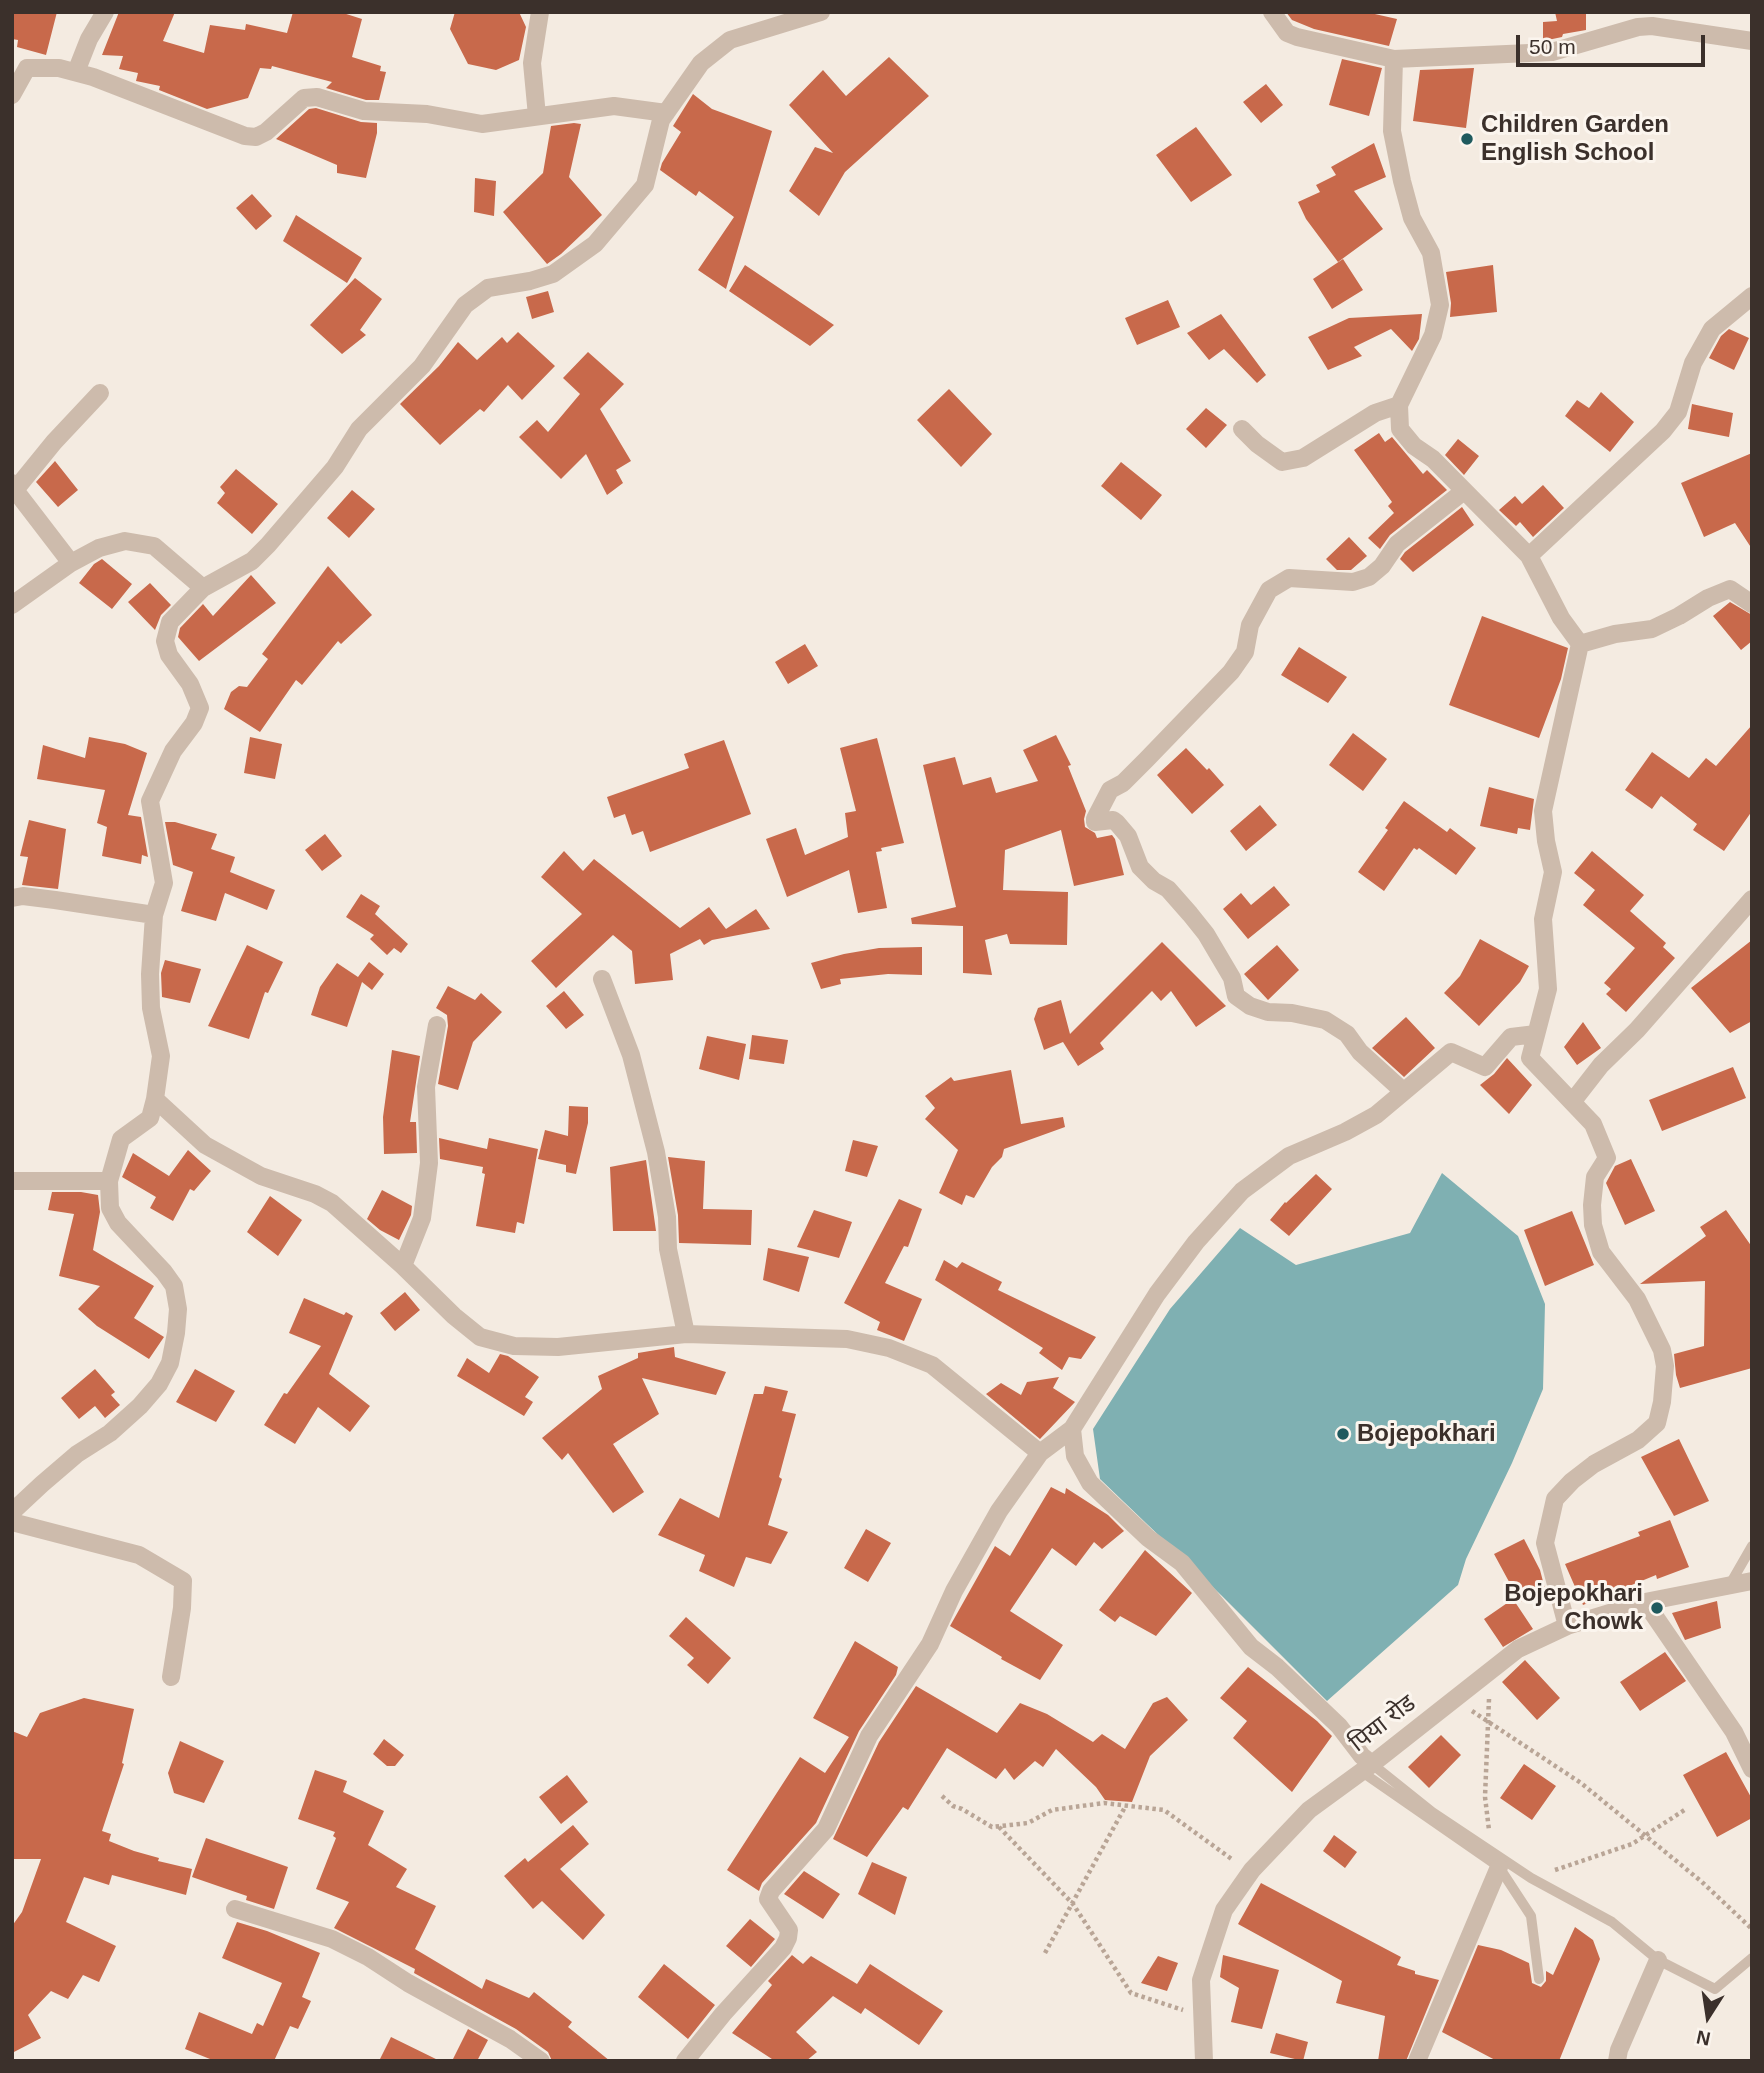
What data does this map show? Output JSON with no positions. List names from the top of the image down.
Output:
{
  "streets": {
    "street": ["पिया रोड"]
  },
  "places": ["Children Garden English School", "Bojepokhari", "Bojepokhari Chowk"],
  "scale_bar": "50 m",
  "north": "bottom"
}
